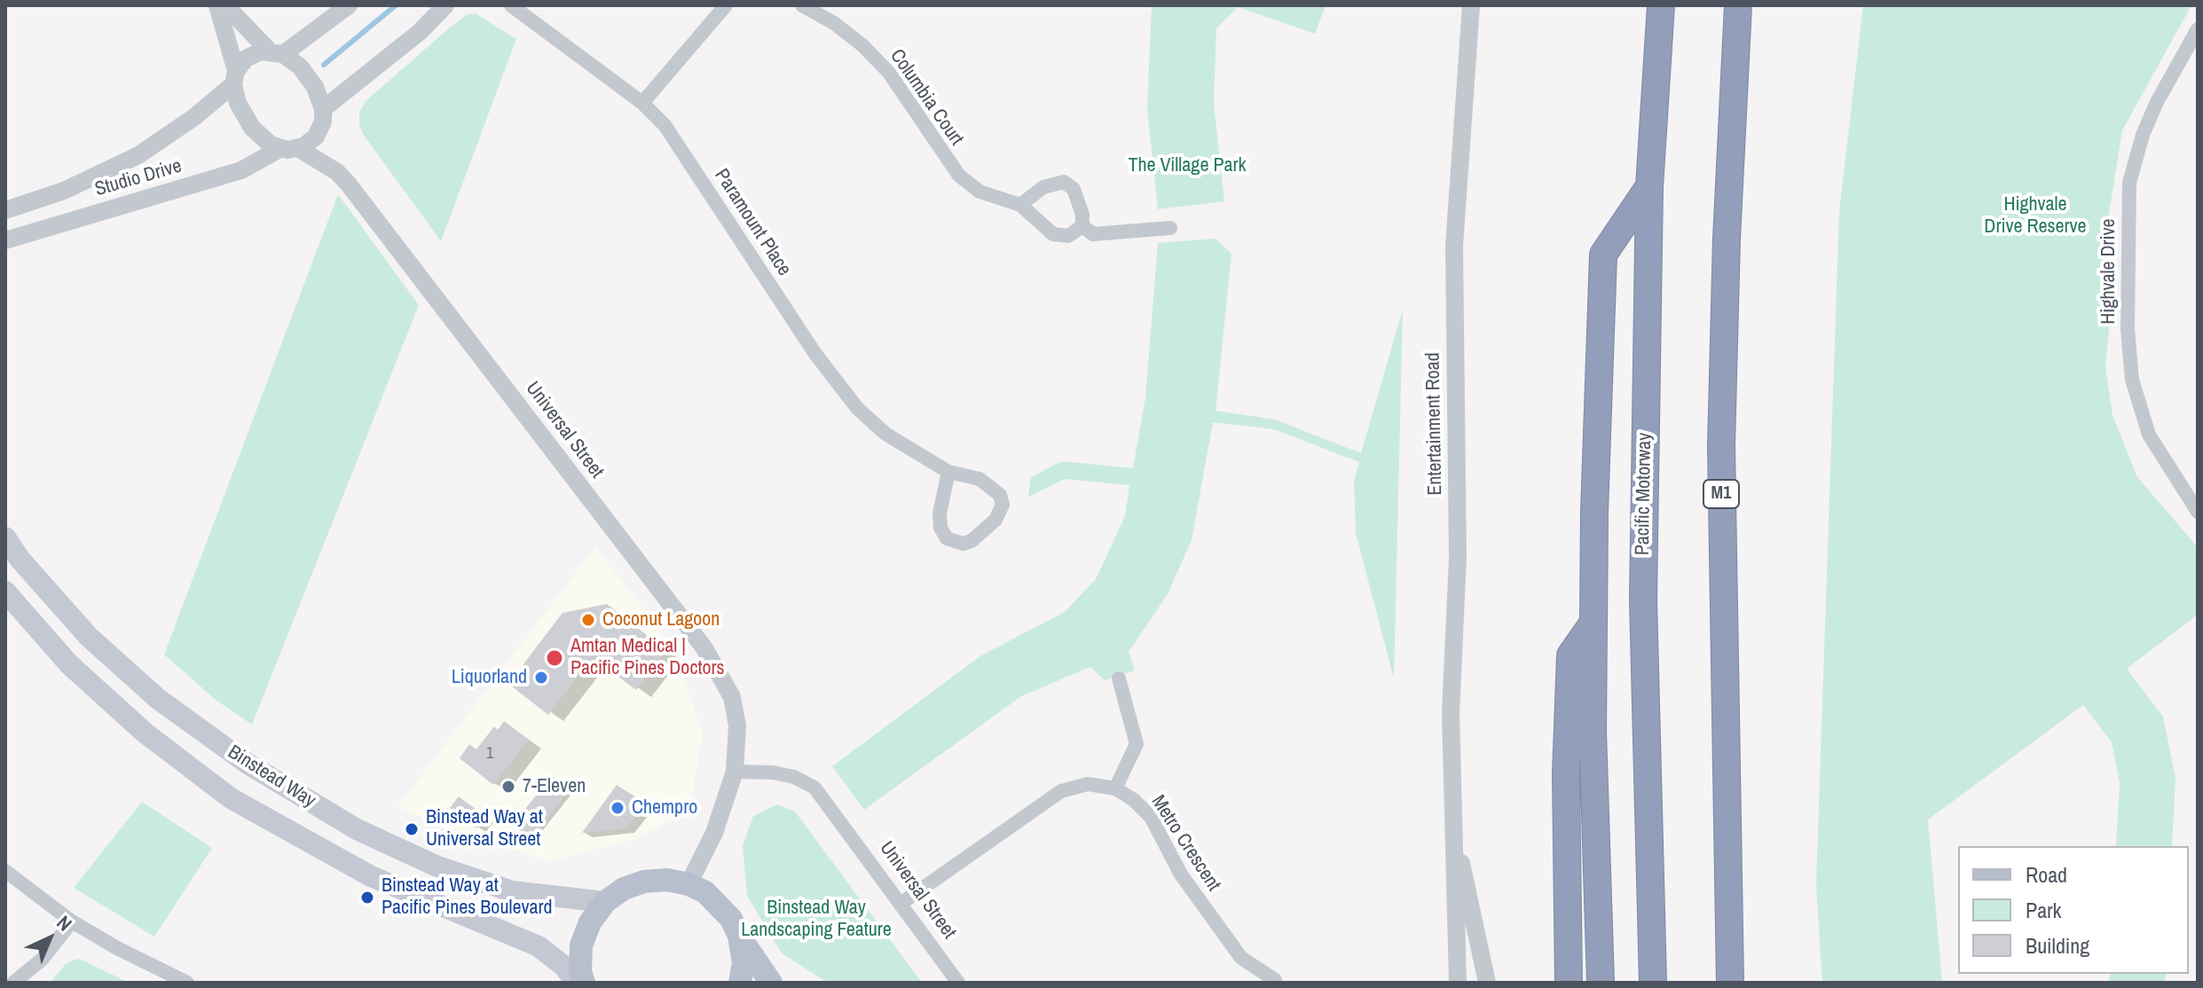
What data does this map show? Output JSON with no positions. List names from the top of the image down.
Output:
{
  "streets": {
    "highway": ["Pacific Motorway", "M1"],
    "main road": ["Binstead Way"],
    "street": [
      "Columbia Court",
      "Studio Drive",
      "Paramount Place",
      "Highvale Drive",
      "Entertainment Road",
      "Universal Street",
      "Metro Crescent"
    ]
  },
  "crossings": [
    ["Studio Drive", "Universal Street"]
  ],
  "parks": ["The Village Park", "Highvale Drive Reserve", "Binstead Way Landscaping Feature"],
  "places": [
    "Coconut Lagoon",
    "Amtan Medical | Pacific Pines Doctors",
    "Liquorland",
    "7-Eleven",
    "Chempro",
    "Binstead Way at Universal Street",
    "Binstead Way at Pacific Pines Boulevard"
  ],
  "house_numbers": ["1"],
  "legend": ["Road", "Park", "Building"],
  "north": "top right"
}
